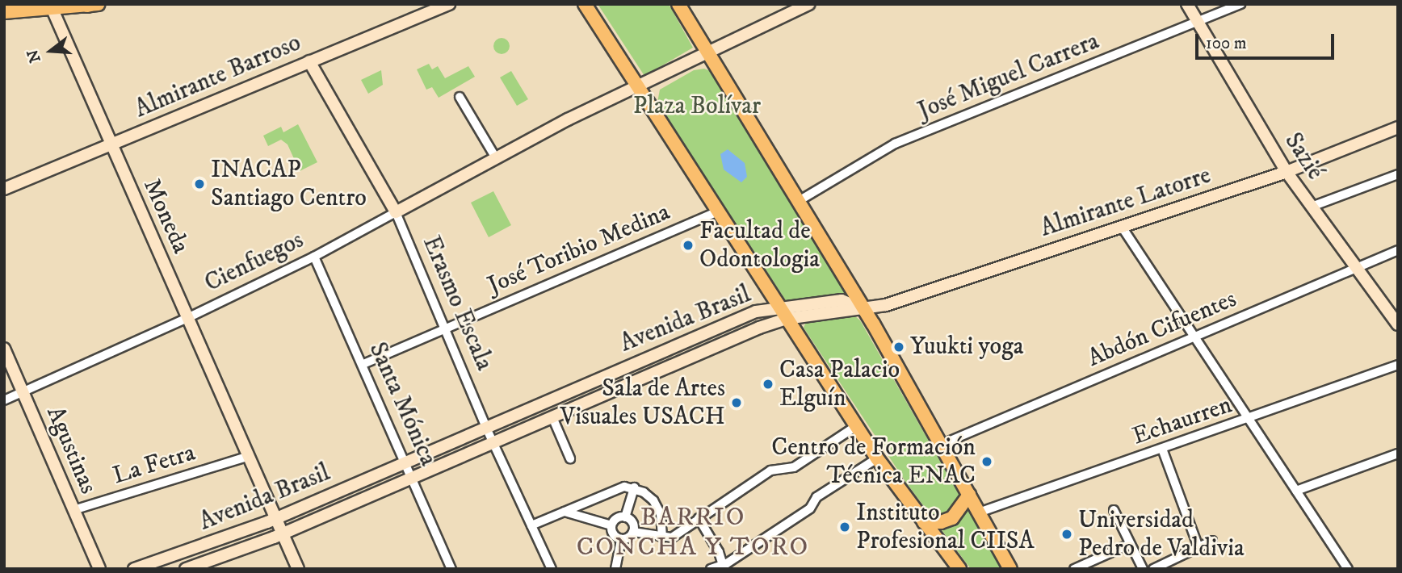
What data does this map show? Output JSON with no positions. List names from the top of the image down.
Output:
{
  "streets": {
    "main road": [
      "Almirante Barroso",
      "Sazié",
      "Almirante Latorre",
      "Moneda",
      "Cienfuegos",
      "Erasmo Escala",
      "Avenida Brasil",
      "Agustinas"
    ],
    "street": [
      "José Miguel Carrera",
      "José Toribio Medina",
      "Abdón Cifuentes",
      "Santa Mónica",
      "Echaurren",
      "La Fetra"
    ]
  },
  "crossings": [
    ["Almirante Barroso", "Moneda"],
    ["Almirante Barroso", "Erasmo Escala"],
    ["José Miguel Carrera", "Sazié"],
    ["Sazié", "Almirante Latorre"],
    ["Sazié", "Abdón Cifuentes"],
    ["Almirante Latorre", "Avenida Brasil"],
    ["Moneda", "Cienfuegos"],
    ["Moneda", "Avenida Brasil"],
    ["Moneda", "La Fetra"],
    ["José Toribio Medina", "Erasmo Escala"],
    ["José Toribio Medina", "Santa Mónica"],
    ["Cienfuegos", "Erasmo Escala"],
    ["Cienfuegos", "Santa Mónica"],
    ["Cienfuegos", "Agustinas"],
    ["Erasmo Escala", "Avenida Brasil"],
    ["Avenida Brasil", "Santa Mónica"],
    ["Agustinas", "La Fetra"]
  ],
  "districts": ["BARRIO CONCHA Y TORO"],
  "parks": ["Plaza Bolívar"],
  "places": [
    "INACAP Santiago Centro",
    "Facultad de Odontologia",
    "Yuukti yoga",
    "Casa Palacio Elguín",
    "Sala de Artes Visuales USACH",
    "Centro de Formación Técnica ENAC",
    "Instituto Profesional CIISA",
    "Universidad Pedro de Valdivia"
  ],
  "scale_bar": "100 m",
  "north": "left"
}
